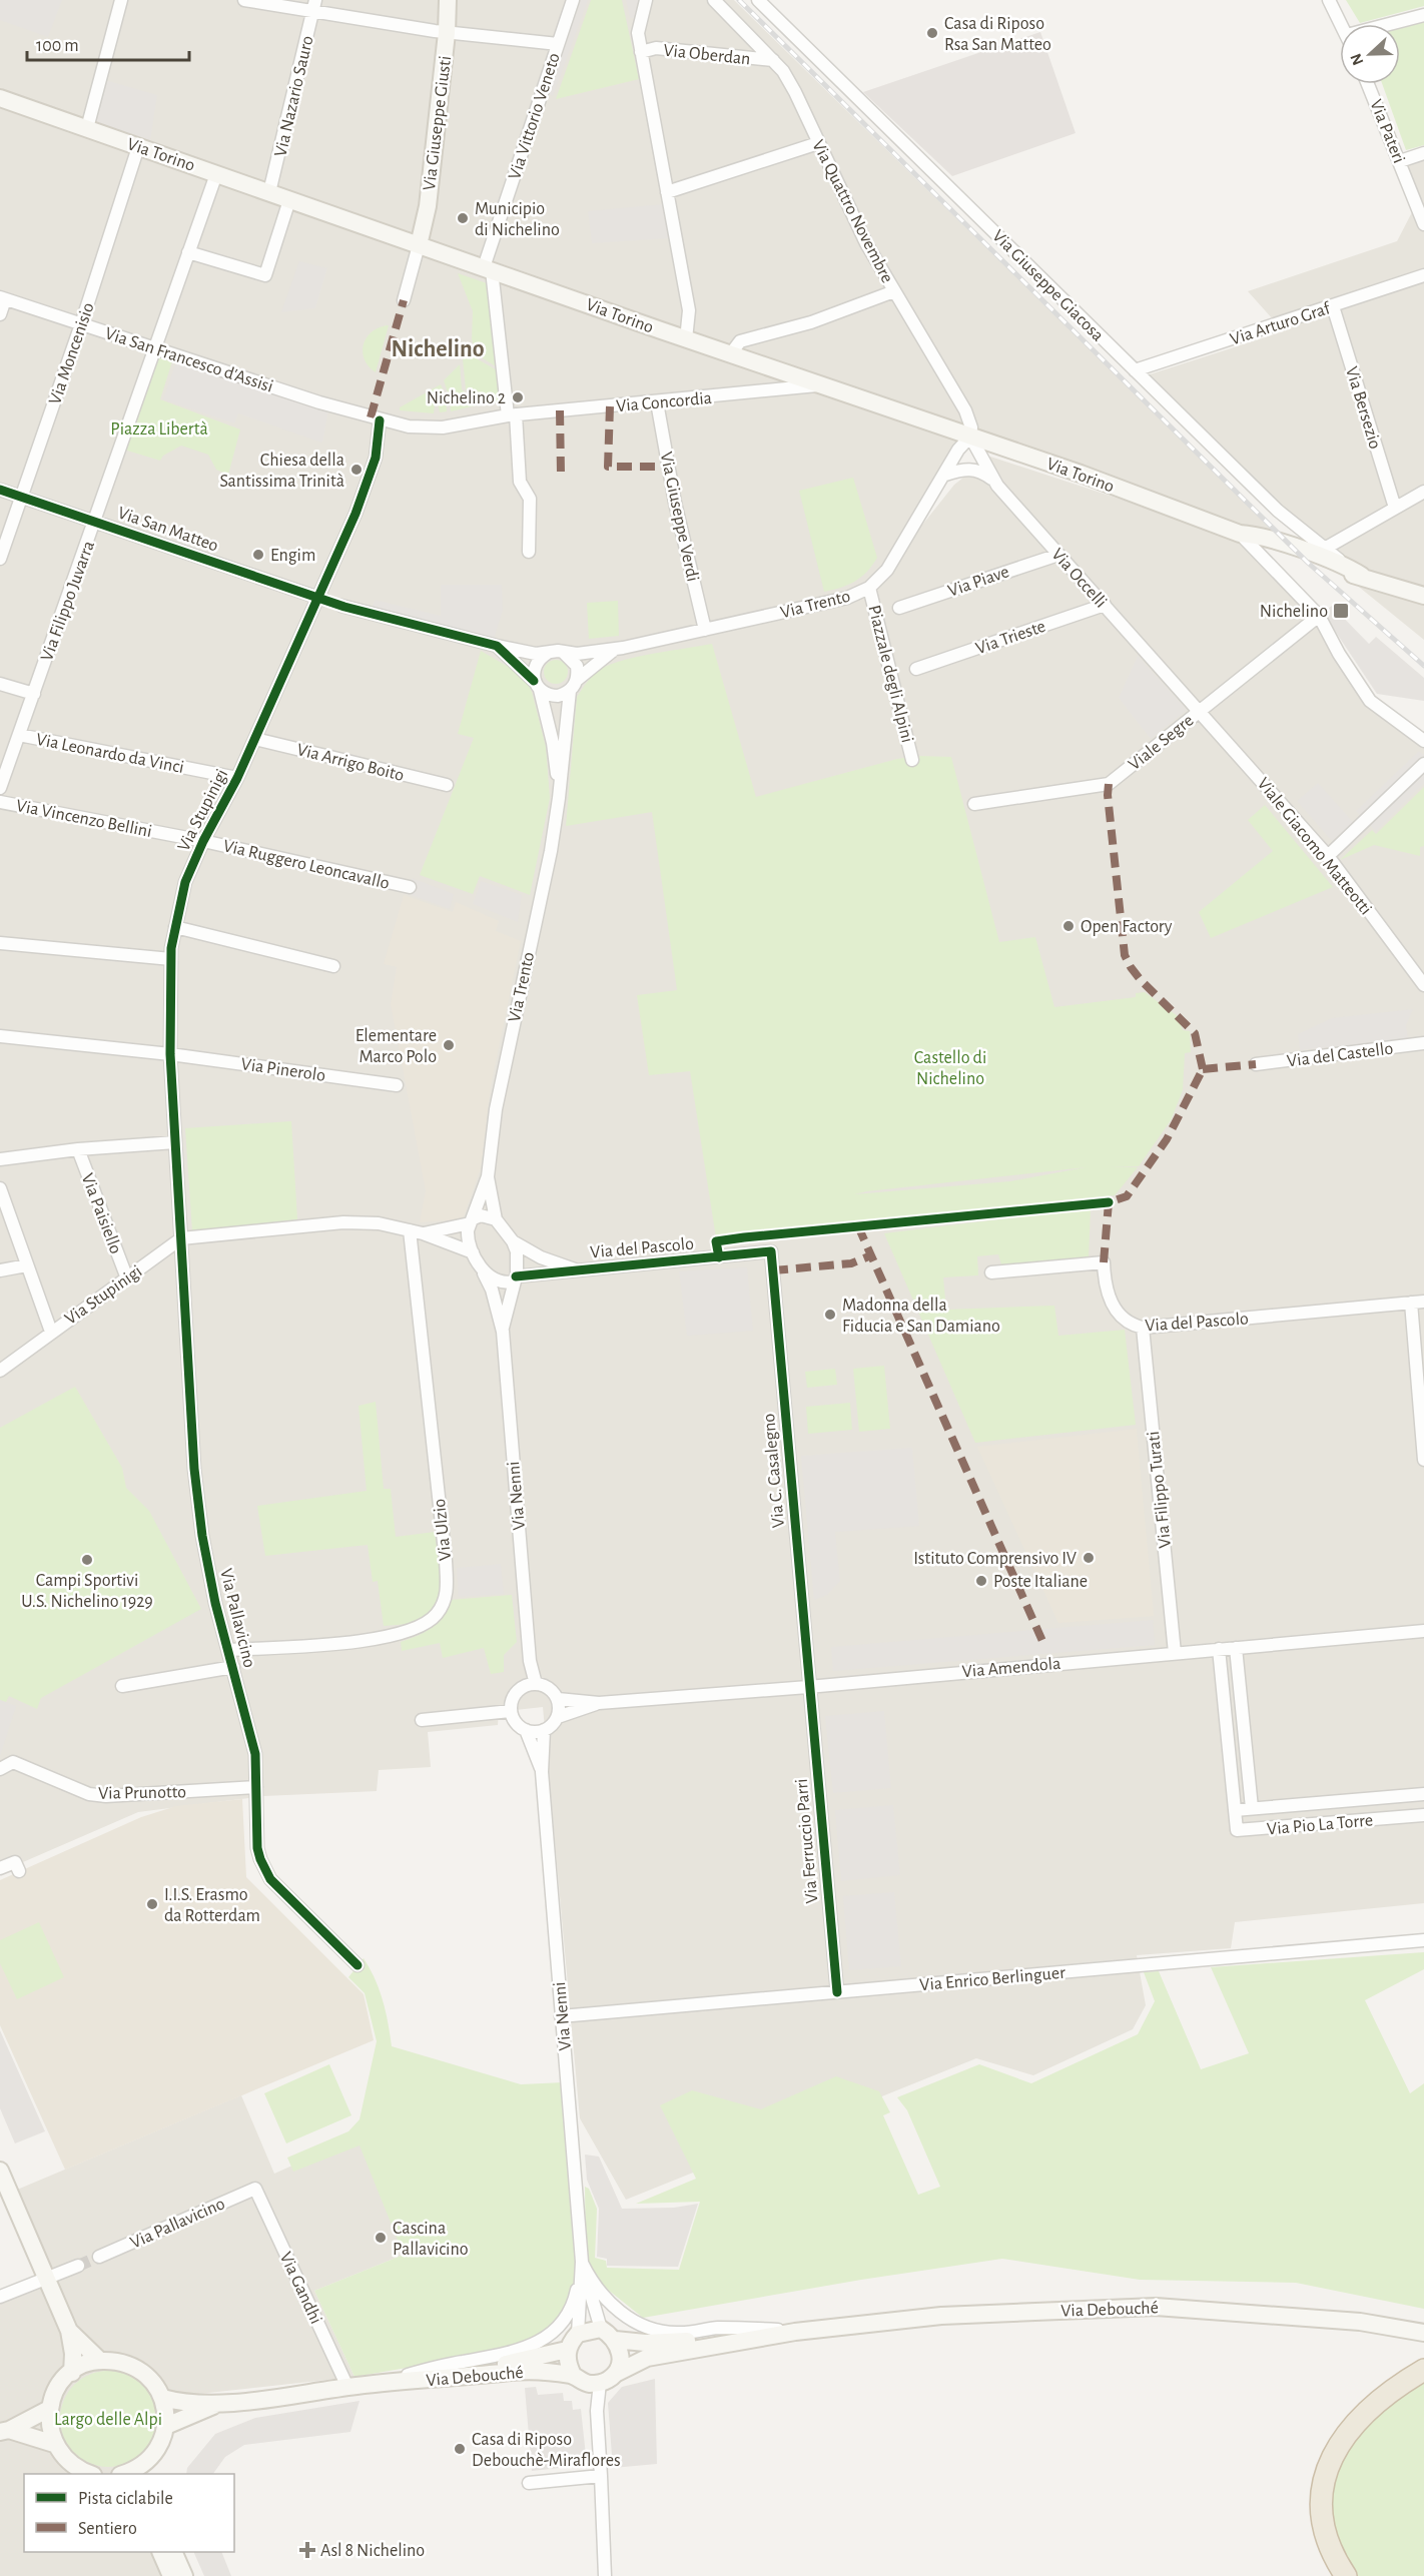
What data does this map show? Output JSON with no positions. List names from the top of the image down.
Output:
{
  "streets": {
    "main road": ["Via Giuseppe Giusti", "Via Torino", "Via Debouché"],
    "street": [
      "Via Oberdan",
      "Via Nazario Sauro",
      "Via Vittorio Veneto",
      "Via Pateri",
      "Via Quattro Novembre",
      "Via Giuseppe Giacosa",
      "Via Arturo Graf",
      "Via Moncenisio",
      "Via San Francesco d'Assisi",
      "Via Concordia",
      "Via Bersezio",
      "Via Giuseppe Verdi",
      "Via San Matteo",
      "Via Occelli",
      "Via Piave",
      "Via Filippo Juvarra",
      "Via Trento",
      "Via Trieste",
      "Piazzale degli Alpini",
      "Viale Segre",
      "Via Leonardo da Vinci",
      "Via Arrigo Boito",
      "Via Stupinigi",
      "Via Vincenzo Bellini",
      "Viale Giacomo Matteotti",
      "Via Ruggero Leoncavallo",
      "Via del Castello",
      "Via Pinerolo",
      "Via Paisiello",
      "Via del Pascolo",
      "Via C. Casalegno",
      "Via Filippo Turati",
      "Via Nenni",
      "Via Ulzio",
      "Via Pallavicino",
      "Via Amendola",
      "Via Prunotto",
      "Via Pio La Torre",
      "Via Ferruccio Parri",
      "Via Enrico Berlinguer",
      "Via Gandhi"
    ]
  },
  "crossings": [
    ["Via Oberdan", "Via Quattro Novembre"],
    ["Via Nazario Sauro", "Via Torino"],
    ["Via Vittorio Veneto", "Via Torino"],
    ["Via Giuseppe Giusti", "Via Torino"],
    ["Via Torino", "Via Quattro Novembre"],
    ["Via Torino", "Via Giuseppe Giacosa"],
    ["Via Torino", "Via Moncenisio"],
    ["Via Torino", "Via Concordia"],
    ["Via Torino", "Via Occelli"],
    ["Via Torino", "Via Filippo Juvarra"],
    ["Via Torino", "Via Trento"],
    ["Via Quattro Novembre", "Via Occelli"],
    ["Via Quattro Novembre", "Via Trento"],
    ["Via Giuseppe Giacosa", "Via Arturo Graf"],
    ["Via Arturo Graf", "Via Bersezio"],
    ["Via Moncenisio", "Via San Francesco d'Assisi"],
    ["Via Moncenisio", "Via San Matteo"],
    ["Via San Francesco d'Assisi", "Via Concordia"],
    ["Via San Francesco d'Assisi", "Via Filippo Juvarra"],
    ["Via San Francesco d'Assisi", "Via Stupinigi"],
    ["Via Concordia", "Via Giuseppe Verdi"],
    ["Via Giuseppe Verdi", "Via Trento"],
    ["Via San Matteo", "Via Filippo Juvarra"],
    ["Via San Matteo", "Via Stupinigi"],
    ["Via Occelli", "Via Piave"],
    ["Via Occelli", "Via Trento"],
    ["Via Occelli", "Via Trieste"],
    ["Via Occelli", "Viale Segre"],
    ["Via Occelli", "Viale Giacomo Matteotti"],
    ["Via Filippo Juvarra", "Via Leonardo da Vinci"],
    ["Via Trento", "Piazzale degli Alpini"],
    ["Viale Segre", "Viale Giacomo Matteotti"],
    ["Via Leonardo da Vinci", "Via Stupinigi"],
    ["Via Arrigo Boito", "Via Stupinigi"],
    ["Via Stupinigi", "Via Vincenzo Bellini"],
    ["Via Stupinigi", "Via Ruggero Leoncavallo"],
    ["Via Stupinigi", "Via Pinerolo"],
    ["Via Stupinigi", "Via Paisiello"],
    ["Via Stupinigi", "Via Pallavicino"],
    ["Via Vincenzo Bellini", "Via Ruggero Leoncavallo"],
    ["Via del Pascolo", "Via C. Casalegno"],
    ["Via del Pascolo", "Via Filippo Turati"],
    ["Via del Pascolo", "Via Nenni"],
    ["Via C. Casalegno", "Via Amendola"],
    ["Via C. Casalegno", "Via Ferruccio Parri"],
    ["Via Filippo Turati", "Via Amendola"],
    ["Via Nenni", "Via Amendola"],
    ["Via Nenni", "Via Enrico Berlinguer"],
    ["Via Nenni", "Via Debouché"],
    ["Via Ulzio", "Via Pallavicino"],
    ["Via Pallavicino", "Via Prunotto"],
    ["Via Pallavicino", "Via Gandhi"],
    ["Via Amendola", "Via Pio La Torre"],
    ["Via Amendola", "Via Ferruccio Parri"],
    ["Via Ferruccio Parri", "Via Enrico Berlinguer"],
    ["Via Gandhi", "Via Debouché"]
  ],
  "districts": ["Nichelino"],
  "parks": ["Piazza Libertà", "Castello di Nichelino", "Largo delle Alpi"],
  "places": {
    "other": [
      "Casa di Riposo Rsa San Matteo",
      "Municipio di Nichelino",
      "Nichelino 2",
      "Chiesa della Santissima Trinità",
      "Engim",
      "Open Factory",
      "Elementare Marco Polo",
      "Madonna della Fiducia e San Damiano",
      "Istituto Comprensivo IV",
      "Campi Sportivi U.S. Nichelino 1929",
      "Poste Italiane",
      "I.I.S. Erasmo da Rotterdam",
      "Cascina Pallavicino",
      "Casa di Riposo Debouchè-Miraflores"
    ],
    "transit": ["Nichelino"],
    "health": ["Asl 8 Nichelino"]
  },
  "legend": ["Pista ciclabile", "Sentiero"],
  "scale_bar": "100 m",
  "north": "left"
}
